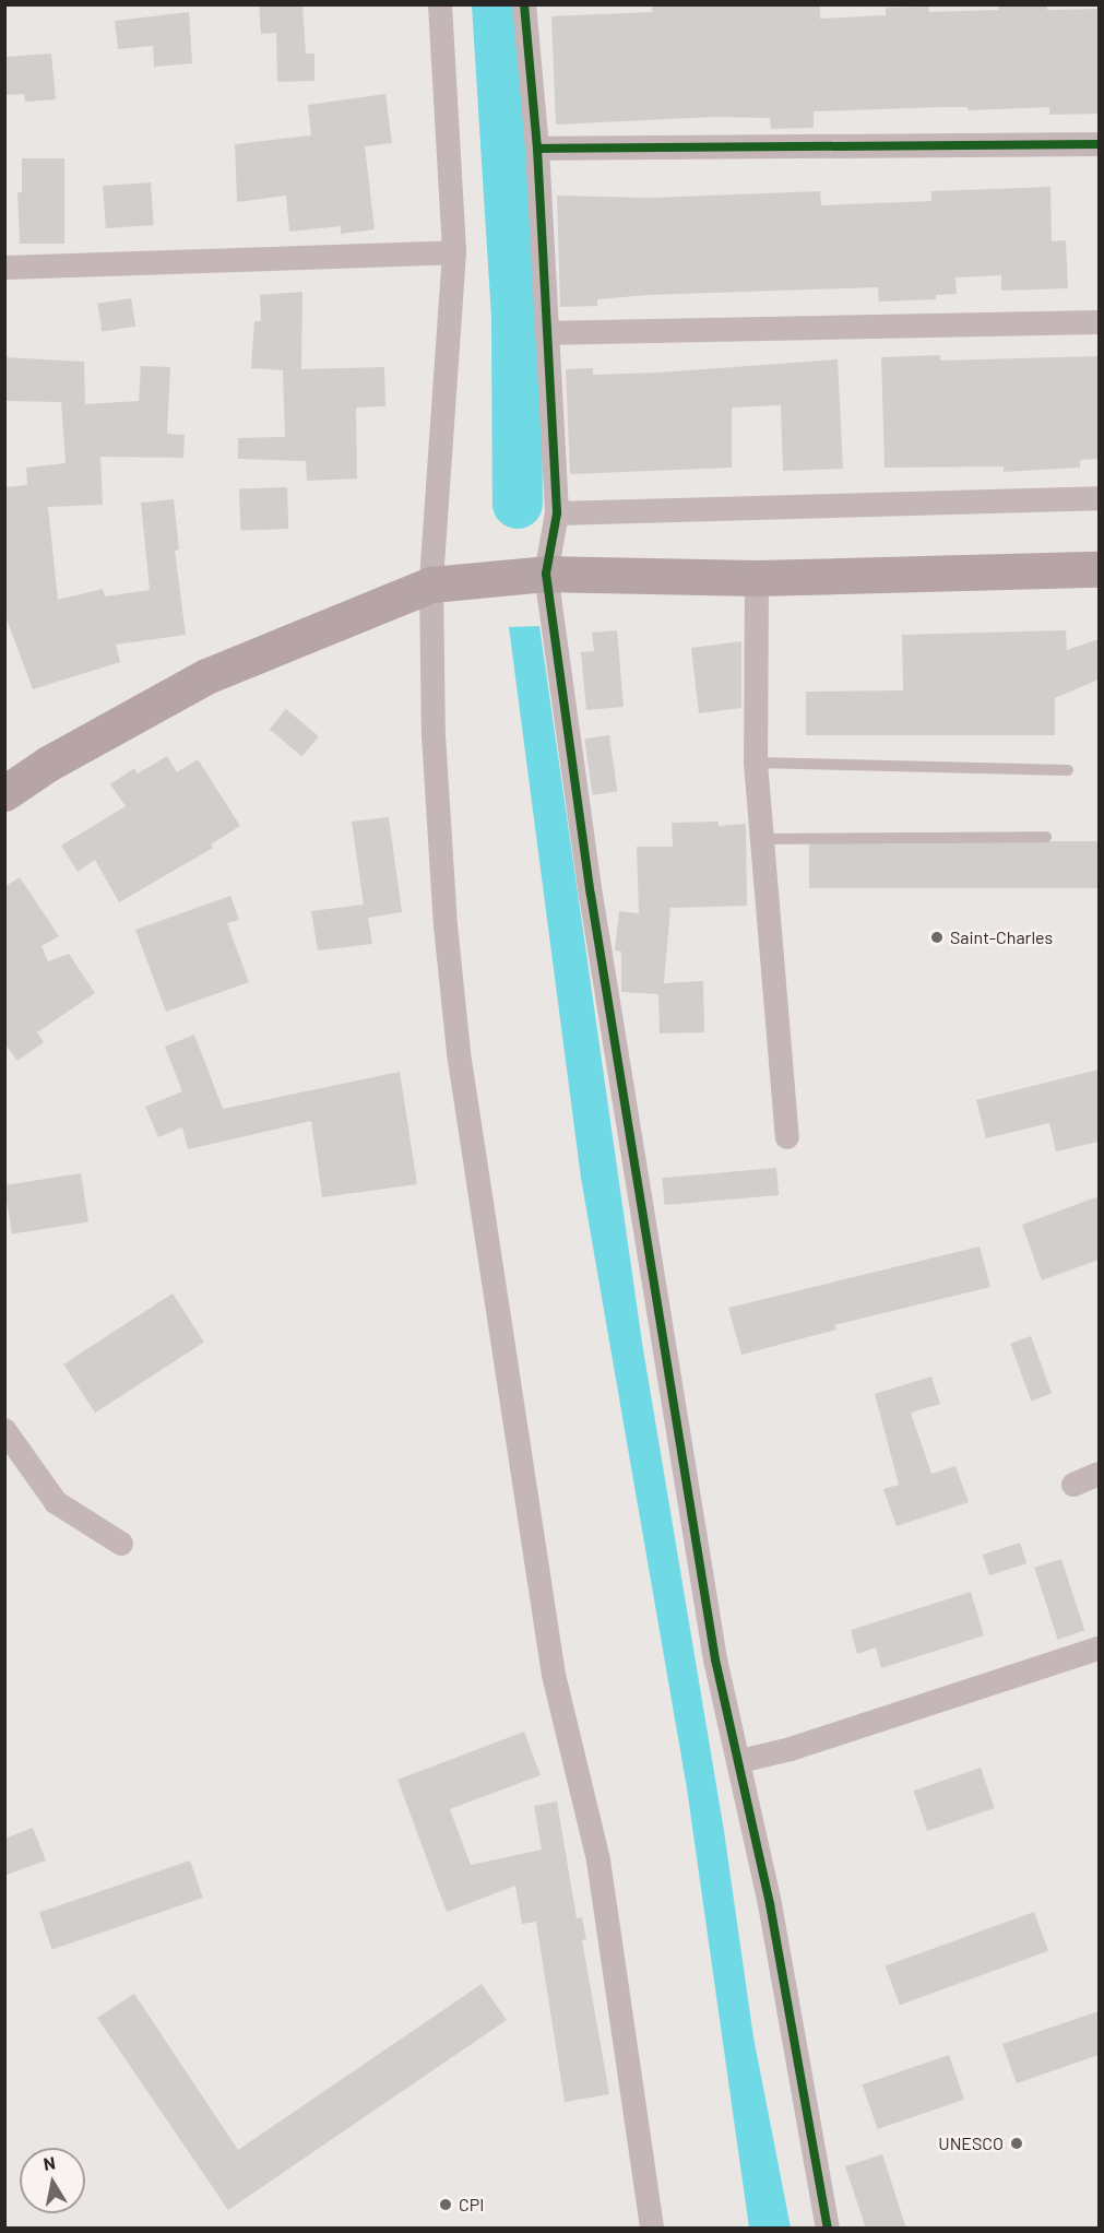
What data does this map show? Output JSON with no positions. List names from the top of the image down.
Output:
{
  "places": ["Saint-Charles", "UNESCO", "CPI"],
  "north": "top"
}
